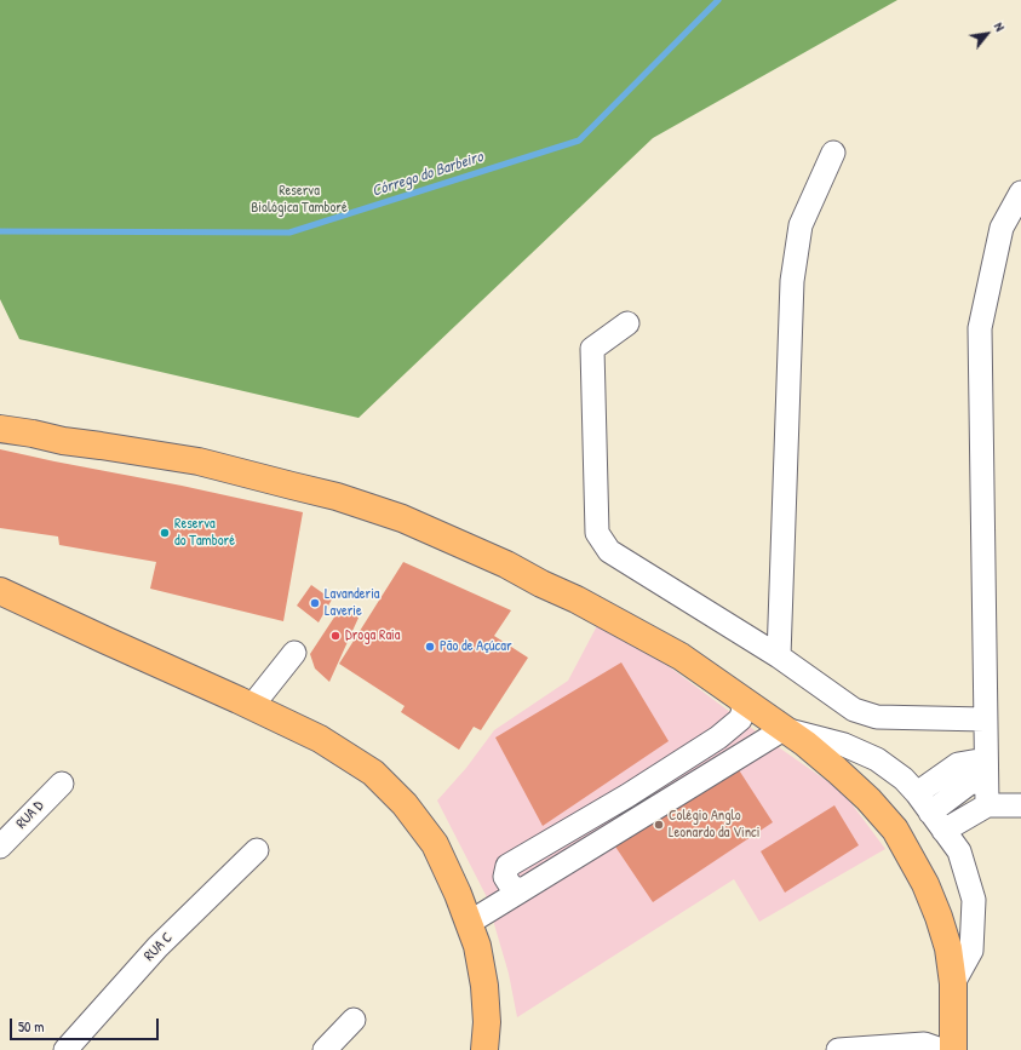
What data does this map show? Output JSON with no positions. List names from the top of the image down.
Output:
{
  "streets": {
    "street": ["RUA D", "RUA C"]
  },
  "water": ["Córrego do Barbeiro"],
  "parks": ["Reserva Biológica Tamboré"],
  "places": [
    "Reserva do Tamboré",
    "Lavanderia Laverie",
    "Droga Raia",
    "Pão de Açúcar",
    "Colégio Anglo Leonardo da Vinci"
  ],
  "scale_bar": "50 m",
  "north": "top right"
}
